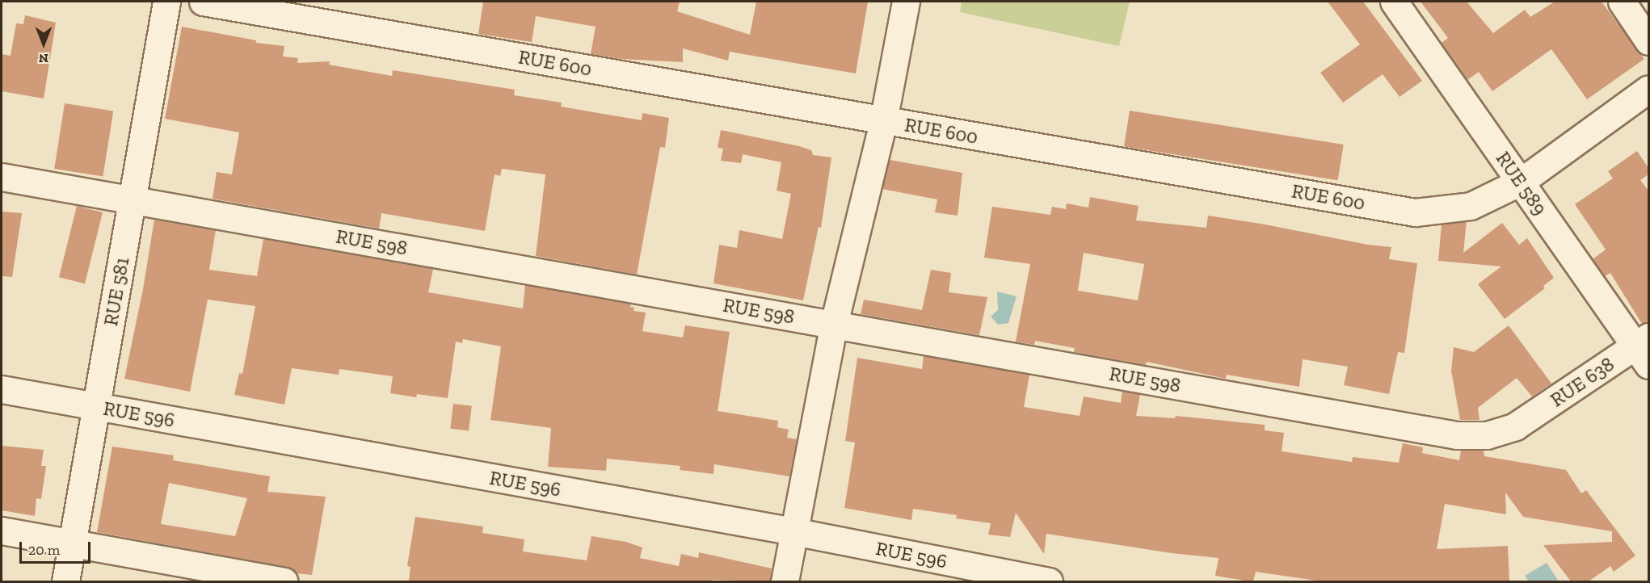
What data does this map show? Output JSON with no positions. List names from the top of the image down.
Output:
{
  "streets": {
    "street": [
      "RUE 600",
      "RUE 589",
      "RUE 598",
      "RUE 581",
      "RUE 638",
      "RUE 596"
    ]
  },
  "crossings": [
    ["RUE 600", "RUE 589"],
    ["RUE 589", "RUE 638"],
    ["RUE 598", "RUE 581"],
    ["RUE 598", "RUE 638"],
    ["RUE 581", "RUE 596"]
  ],
  "scale_bar": "20 m",
  "north": "bottom"
}
